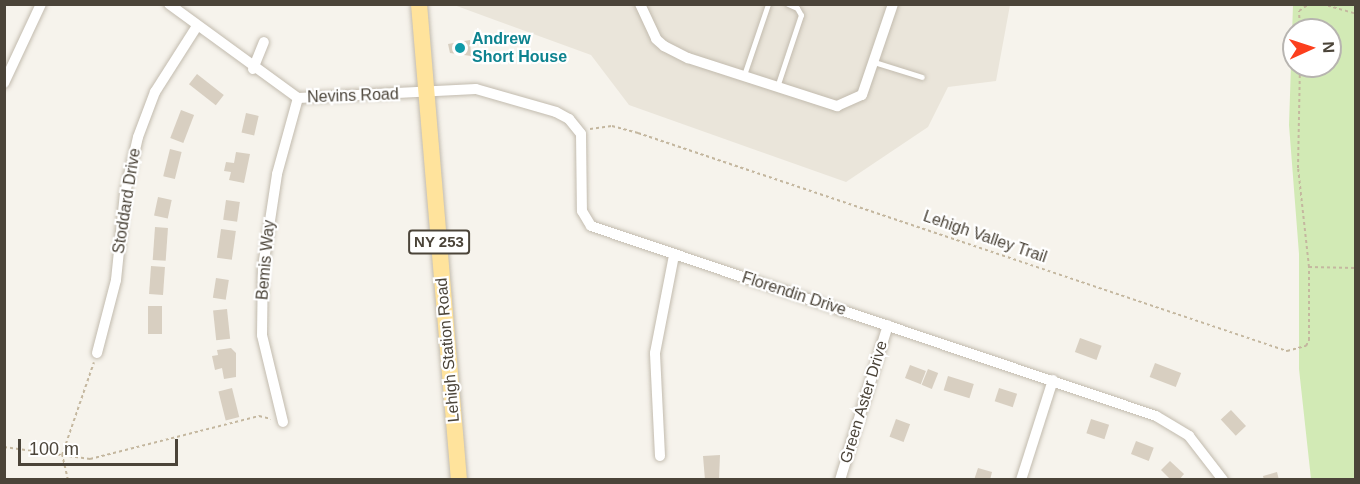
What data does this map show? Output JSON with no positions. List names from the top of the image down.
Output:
{
  "streets": {
    "main road": ["NY 253", "Lehigh Station Road"],
    "street": [
      "Nevins Road",
      "Stoddard Drive",
      "Bemis Way",
      "Florendin Drive",
      "Green Aster Drive"
    ],
    "path": ["Lehigh Valley Trail"]
  },
  "crossings": [
    ["Nevins Road", "Stoddard Drive"],
    ["Nevins Road", "Bemis Way"],
    ["Nevins Road", "Lehigh Station Road"],
    ["Lehigh Valley Trail", "Florendin Drive"],
    ["Florendin Drive", "Green Aster Drive"]
  ],
  "places": ["Andrew Short House"],
  "scale_bar": "100 m",
  "north": "right"
}
